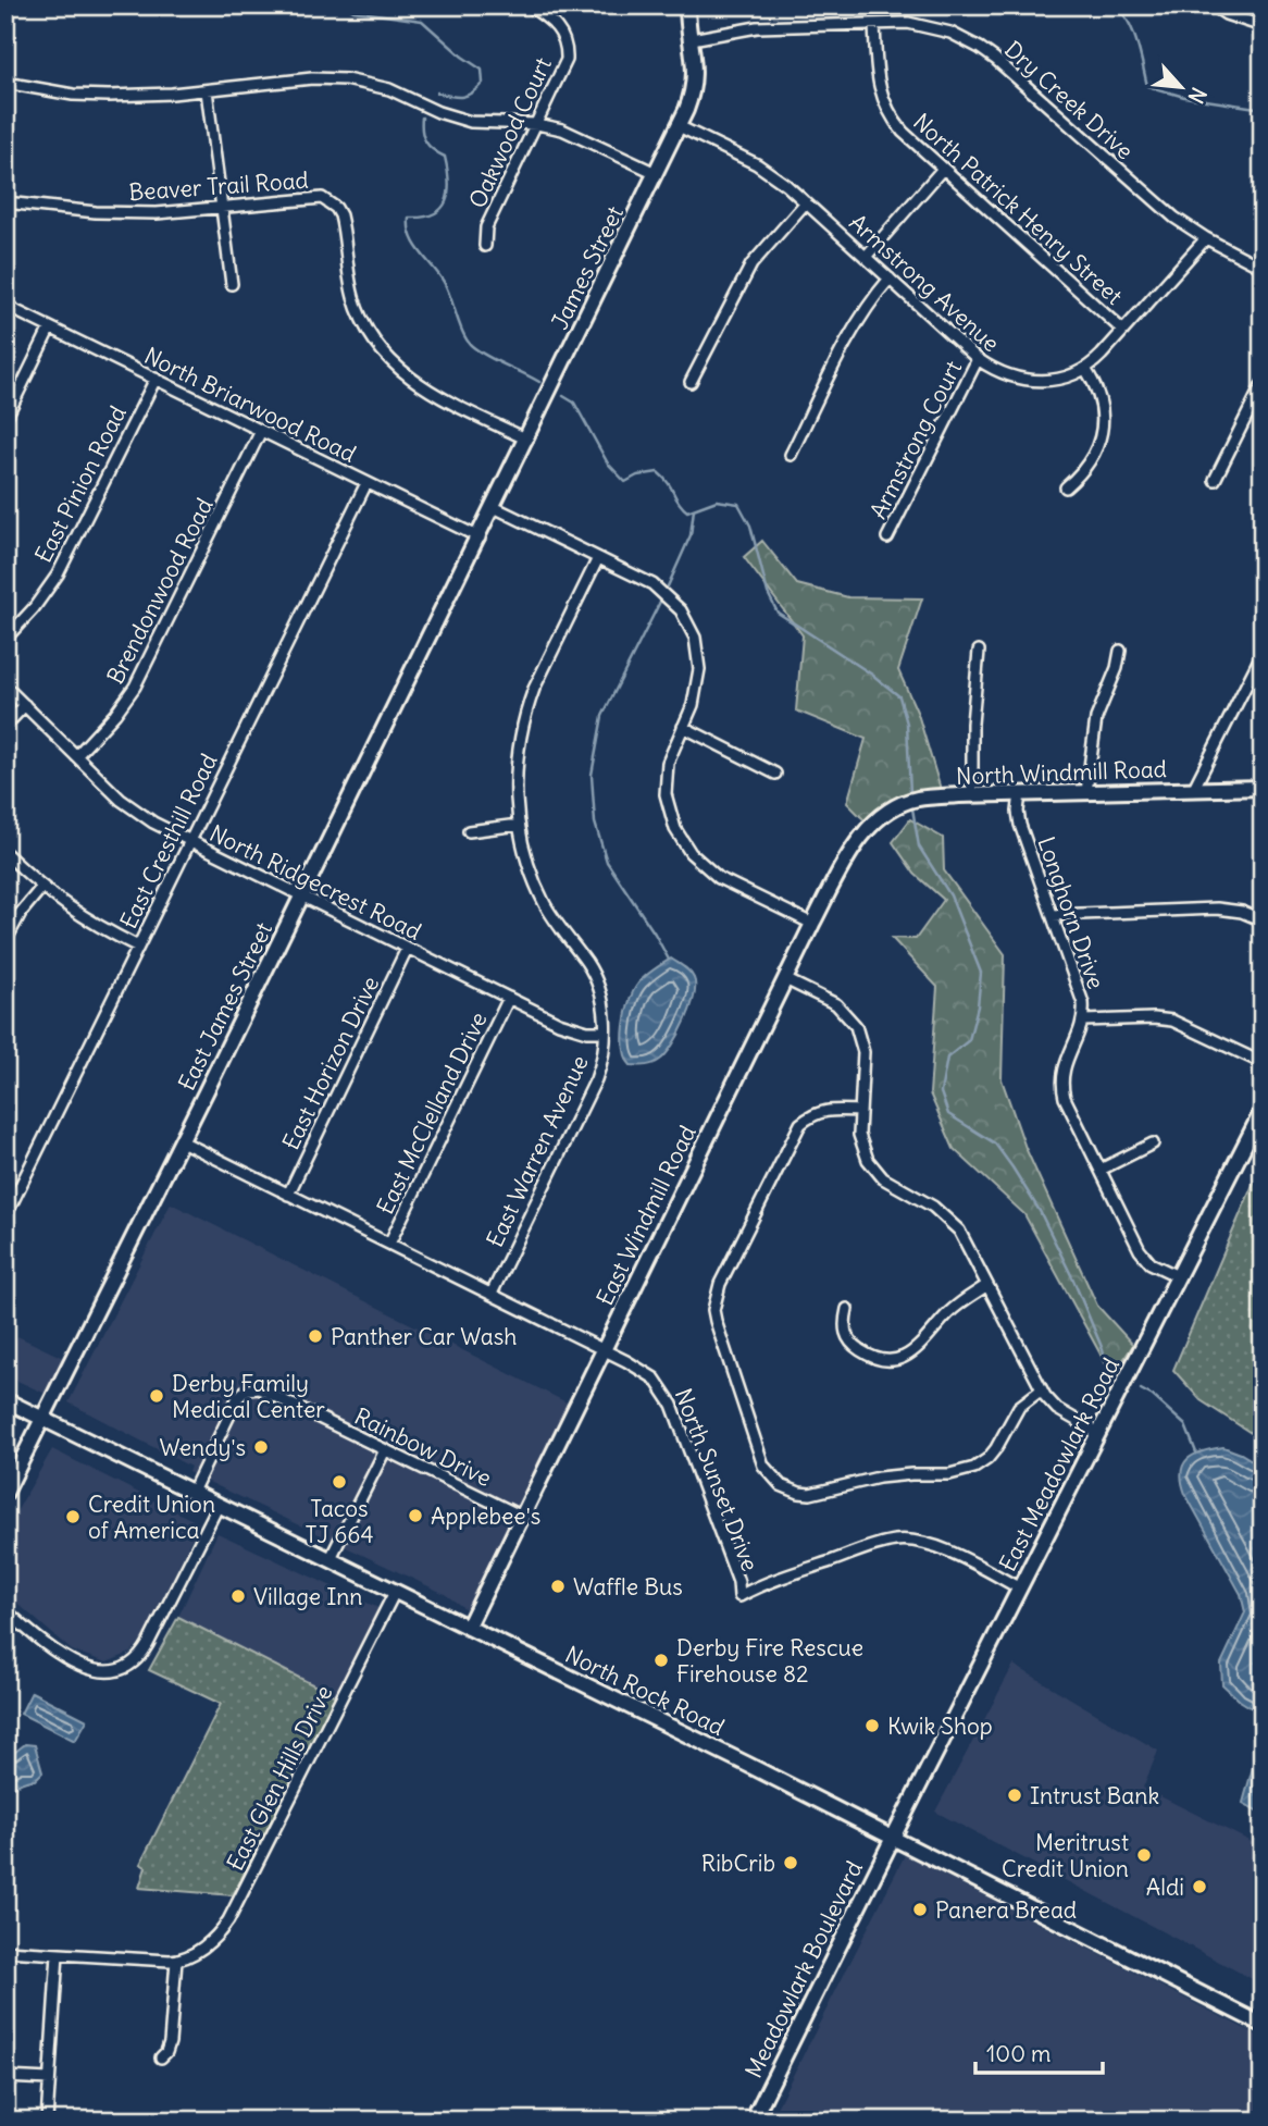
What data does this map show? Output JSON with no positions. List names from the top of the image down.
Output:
{
  "streets": {
    "street": [
      "Dry Creek Drive",
      "Oakwood Court",
      "Beaver Trail Road",
      "North Patrick Henry Street",
      "James Street",
      "Armstrong Avenue",
      "North Briarwood Road",
      "Armstrong Court",
      "East Pinion Road",
      "Brendonwood Road",
      "North Windmill Road",
      "East Cresthill Road",
      "North Ridgecrest Road",
      "Longhorn Drive",
      "East James Street",
      "East Horizon Drive",
      "East McClelland Drive",
      "East Warren Avenue",
      "East Windmill Road",
      "Rainbow Drive",
      "East Meadowlark Road",
      "North Sunset Drive",
      "North Rock Road",
      "East Glen Hills Drive",
      "Meadowlark Boulevard"
    ]
  },
  "crossings": [
    ["Dry Creek Drive", "North Patrick Henry Street"],
    ["Dry Creek Drive", "James Street"],
    ["Dry Creek Drive", "Armstrong Avenue"],
    ["Beaver Trail Road", "James Street"],
    ["North Patrick Henry Street", "Armstrong Avenue"],
    ["James Street", "Armstrong Avenue"],
    ["James Street", "North Briarwood Road"],
    ["James Street", "East James Street"],
    ["Armstrong Avenue", "Armstrong Court"],
    ["North Briarwood Road", "East Pinion Road"],
    ["North Briarwood Road", "Brendonwood Road"],
    ["North Briarwood Road", "East Cresthill Road"],
    ["North Briarwood Road", "East James Street"],
    ["Brendonwood Road", "North Ridgecrest Road"],
    ["North Windmill Road", "Longhorn Drive"],
    ["North Windmill Road", "East Windmill Road"],
    ["East Cresthill Road", "North Ridgecrest Road"],
    ["North Ridgecrest Road", "East James Street"],
    ["North Ridgecrest Road", "East Horizon Drive"],
    ["North Ridgecrest Road", "East McClelland Drive"],
    ["North Ridgecrest Road", "East Warren Avenue"],
    ["Longhorn Drive", "East Meadowlark Road"],
    ["East James Street", "North Sunset Drive"],
    ["East James Street", "North Rock Road"],
    ["East Horizon Drive", "North Sunset Drive"],
    ["East McClelland Drive", "North Sunset Drive"],
    ["East Warren Avenue", "North Sunset Drive"],
    ["East Windmill Road", "Rainbow Drive"],
    ["East Windmill Road", "North Sunset Drive"],
    ["East Windmill Road", "North Rock Road"],
    ["Rainbow Drive", "North Rock Road"],
    ["East Meadowlark Road", "North Sunset Drive"],
    ["East Meadowlark Road", "North Rock Road"],
    ["East Meadowlark Road", "Meadowlark Boulevard"],
    ["North Rock Road", "East Glen Hills Drive"],
    ["North Rock Road", "Meadowlark Boulevard"]
  ],
  "places": [
    "Panther Car Wash",
    "Derby Family Medical Center",
    "Wendy's",
    "Tacos TJ 664",
    "Applebee's",
    "Credit Union of America",
    "Waffle Bus",
    "Village Inn",
    "Derby Fire Rescue Firehouse 82",
    "Kwik Shop",
    "Intrust Bank",
    "Meritrust Credit Union",
    "RibCrib",
    "Aldi",
    "Panera Bread"
  ],
  "scale_bar": "100 m",
  "north": "bottom right"
}
